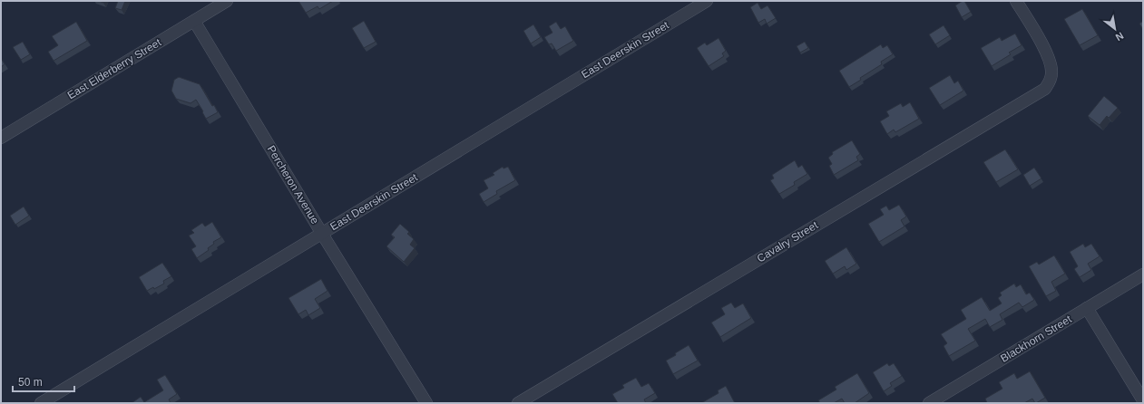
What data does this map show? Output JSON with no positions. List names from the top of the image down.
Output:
{
  "streets": {
    "street": [
      "East Deerskin Street",
      "East Elderberry Street",
      "Percheron Avenue",
      "Cavalry Street",
      "Blackhorn Street"
    ]
  },
  "crossings": [
    ["East Deerskin Street", "Percheron Avenue"],
    ["East Elderberry Street", "Percheron Avenue"]
  ],
  "scale_bar": "50 m",
  "north": "bottom right"
}
